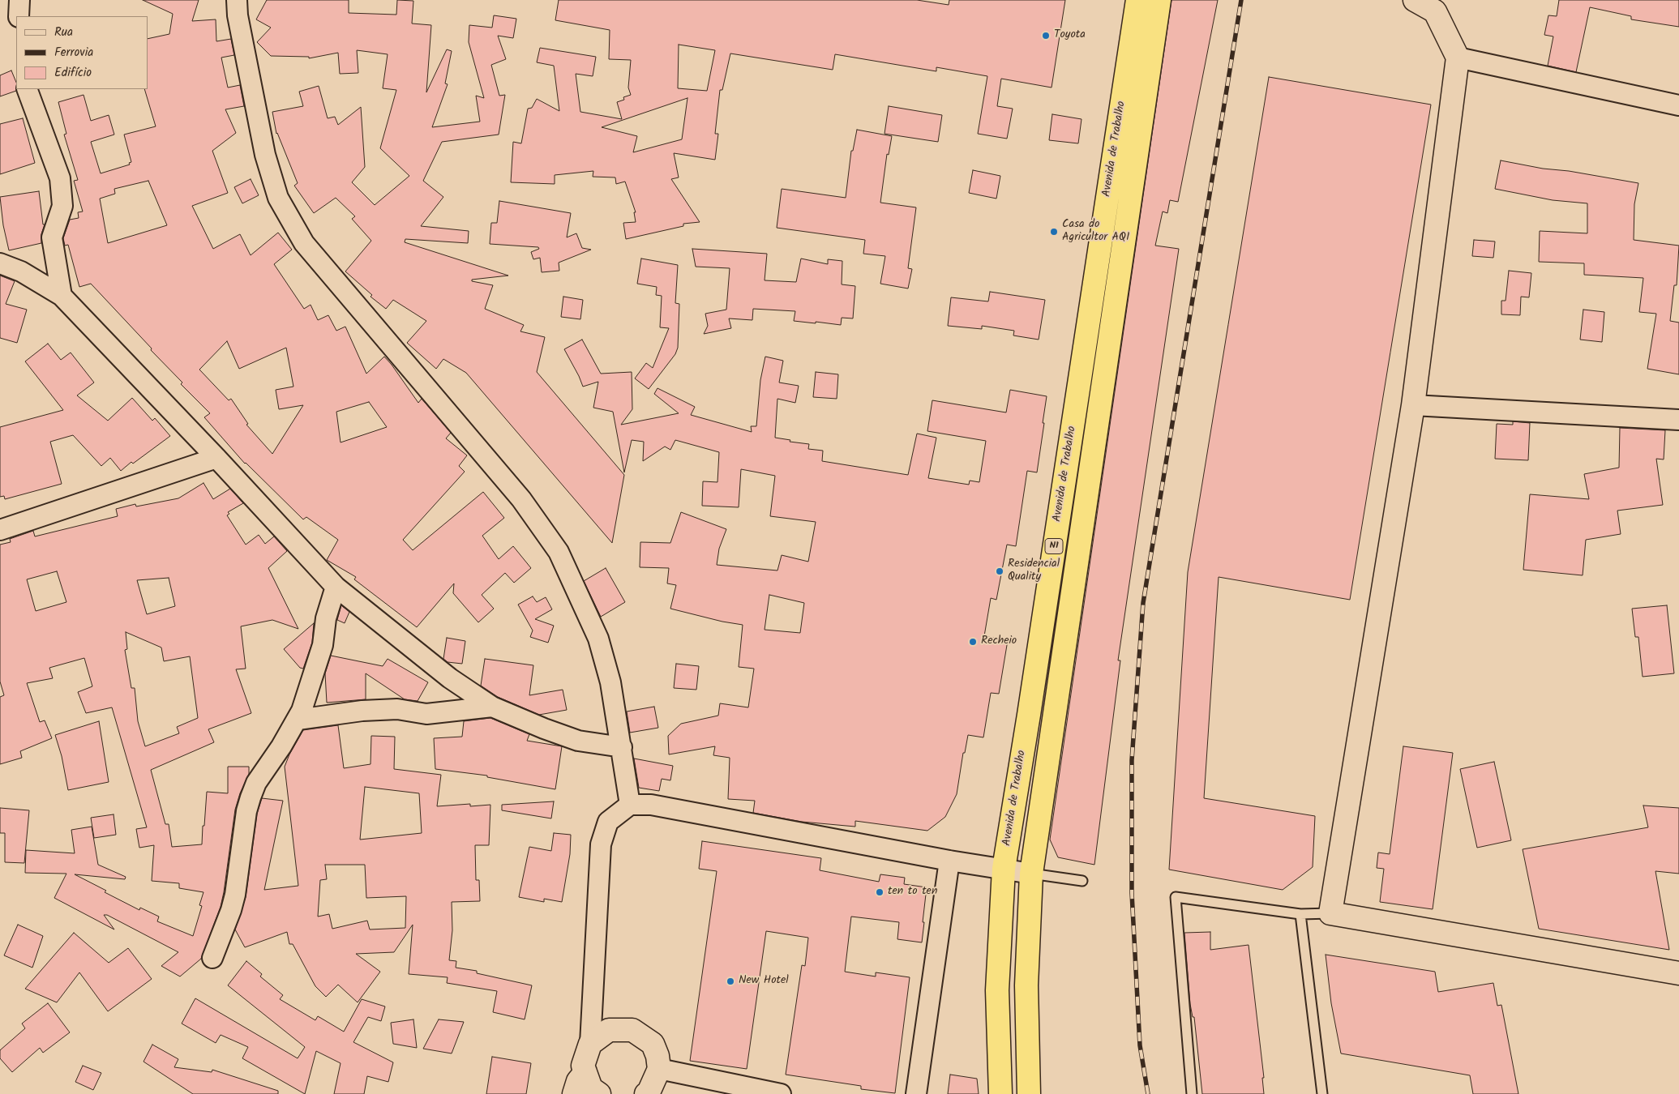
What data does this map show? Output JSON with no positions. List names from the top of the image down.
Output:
{
  "streets": {
    "highway": ["Avenida de Trabalho", "N1"]
  },
  "places": [
    "Toyota",
    "Casa do Agricultor AQI",
    "Residencial Quality",
    "Recheio",
    "ten to ten",
    "New Hotel"
  ],
  "legend": ["Rua", "Ferrovia", "Edifício"]
}
